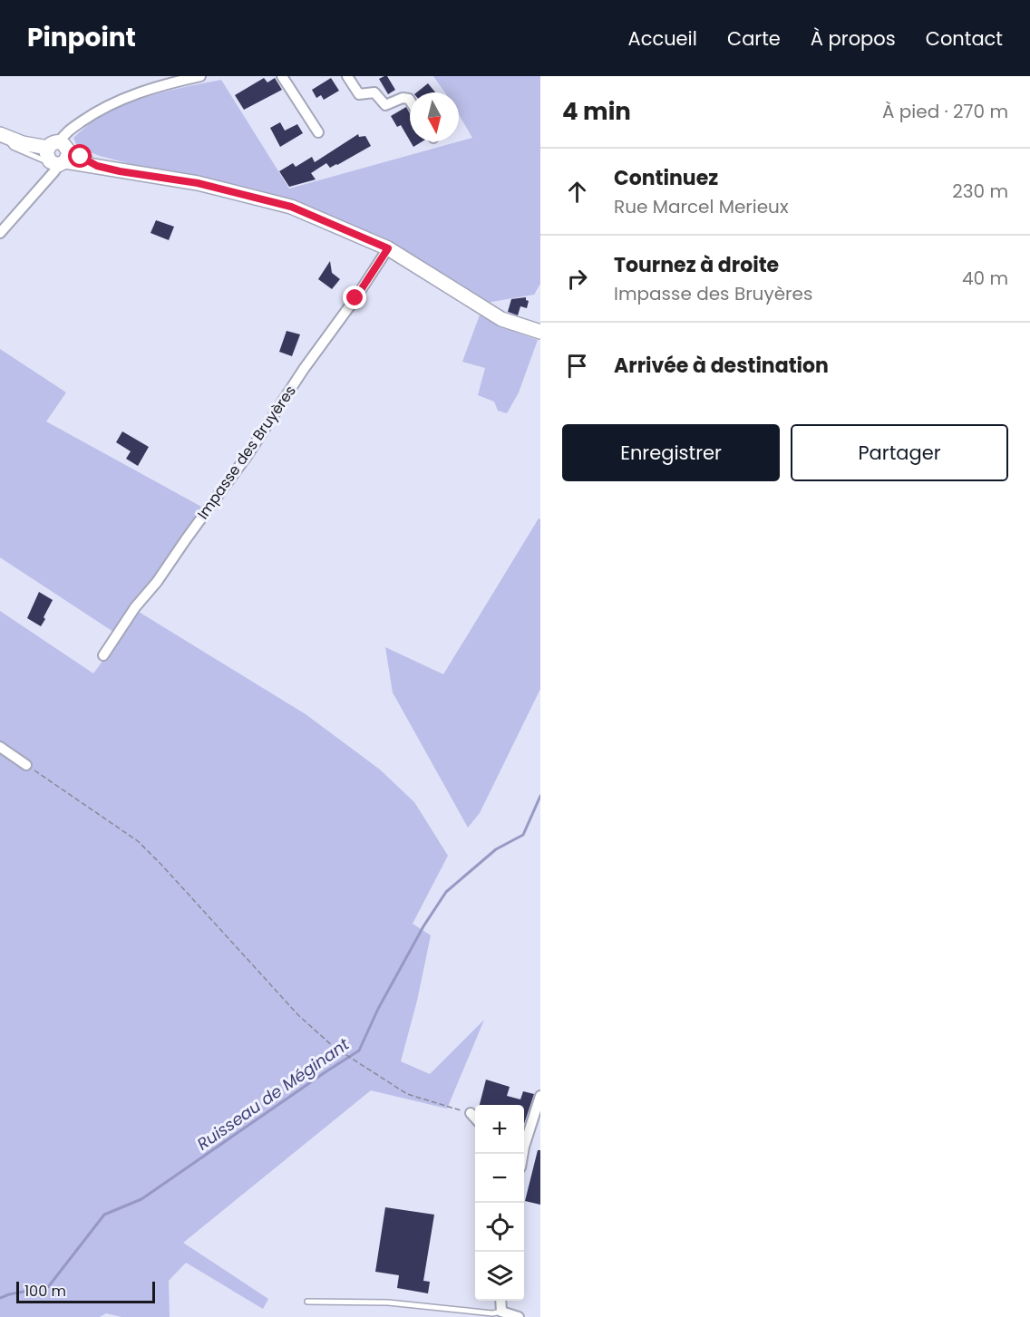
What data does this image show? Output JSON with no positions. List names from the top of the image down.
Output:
{
  "streets": {
    "street": ["Impasse des Bruyères"]
  },
  "water": ["Ruisseau de Méginant"],
  "scale_bar": "100 m",
  "north": "bottom",
  "page": {
    "header": "Pinpoint",
    "nav": [
      "Accueil",
      "Carte",
      "À propos",
      "Contact"
    ],
    "heading": ["4 min", "À pied · 270 m"],
    "list": [
      ["Continuez", "Rue Marcel Merieux", "230 m"],
      ["Tournez à droite", "Impasse des Bruyères", "40 m"],
      "Arrivée à destination"
    ],
    "buttons": ["Enregistrer", "Partager"],
    "map_buttons": ["+", "−"],
    "scale": "100 m"
  }
}
